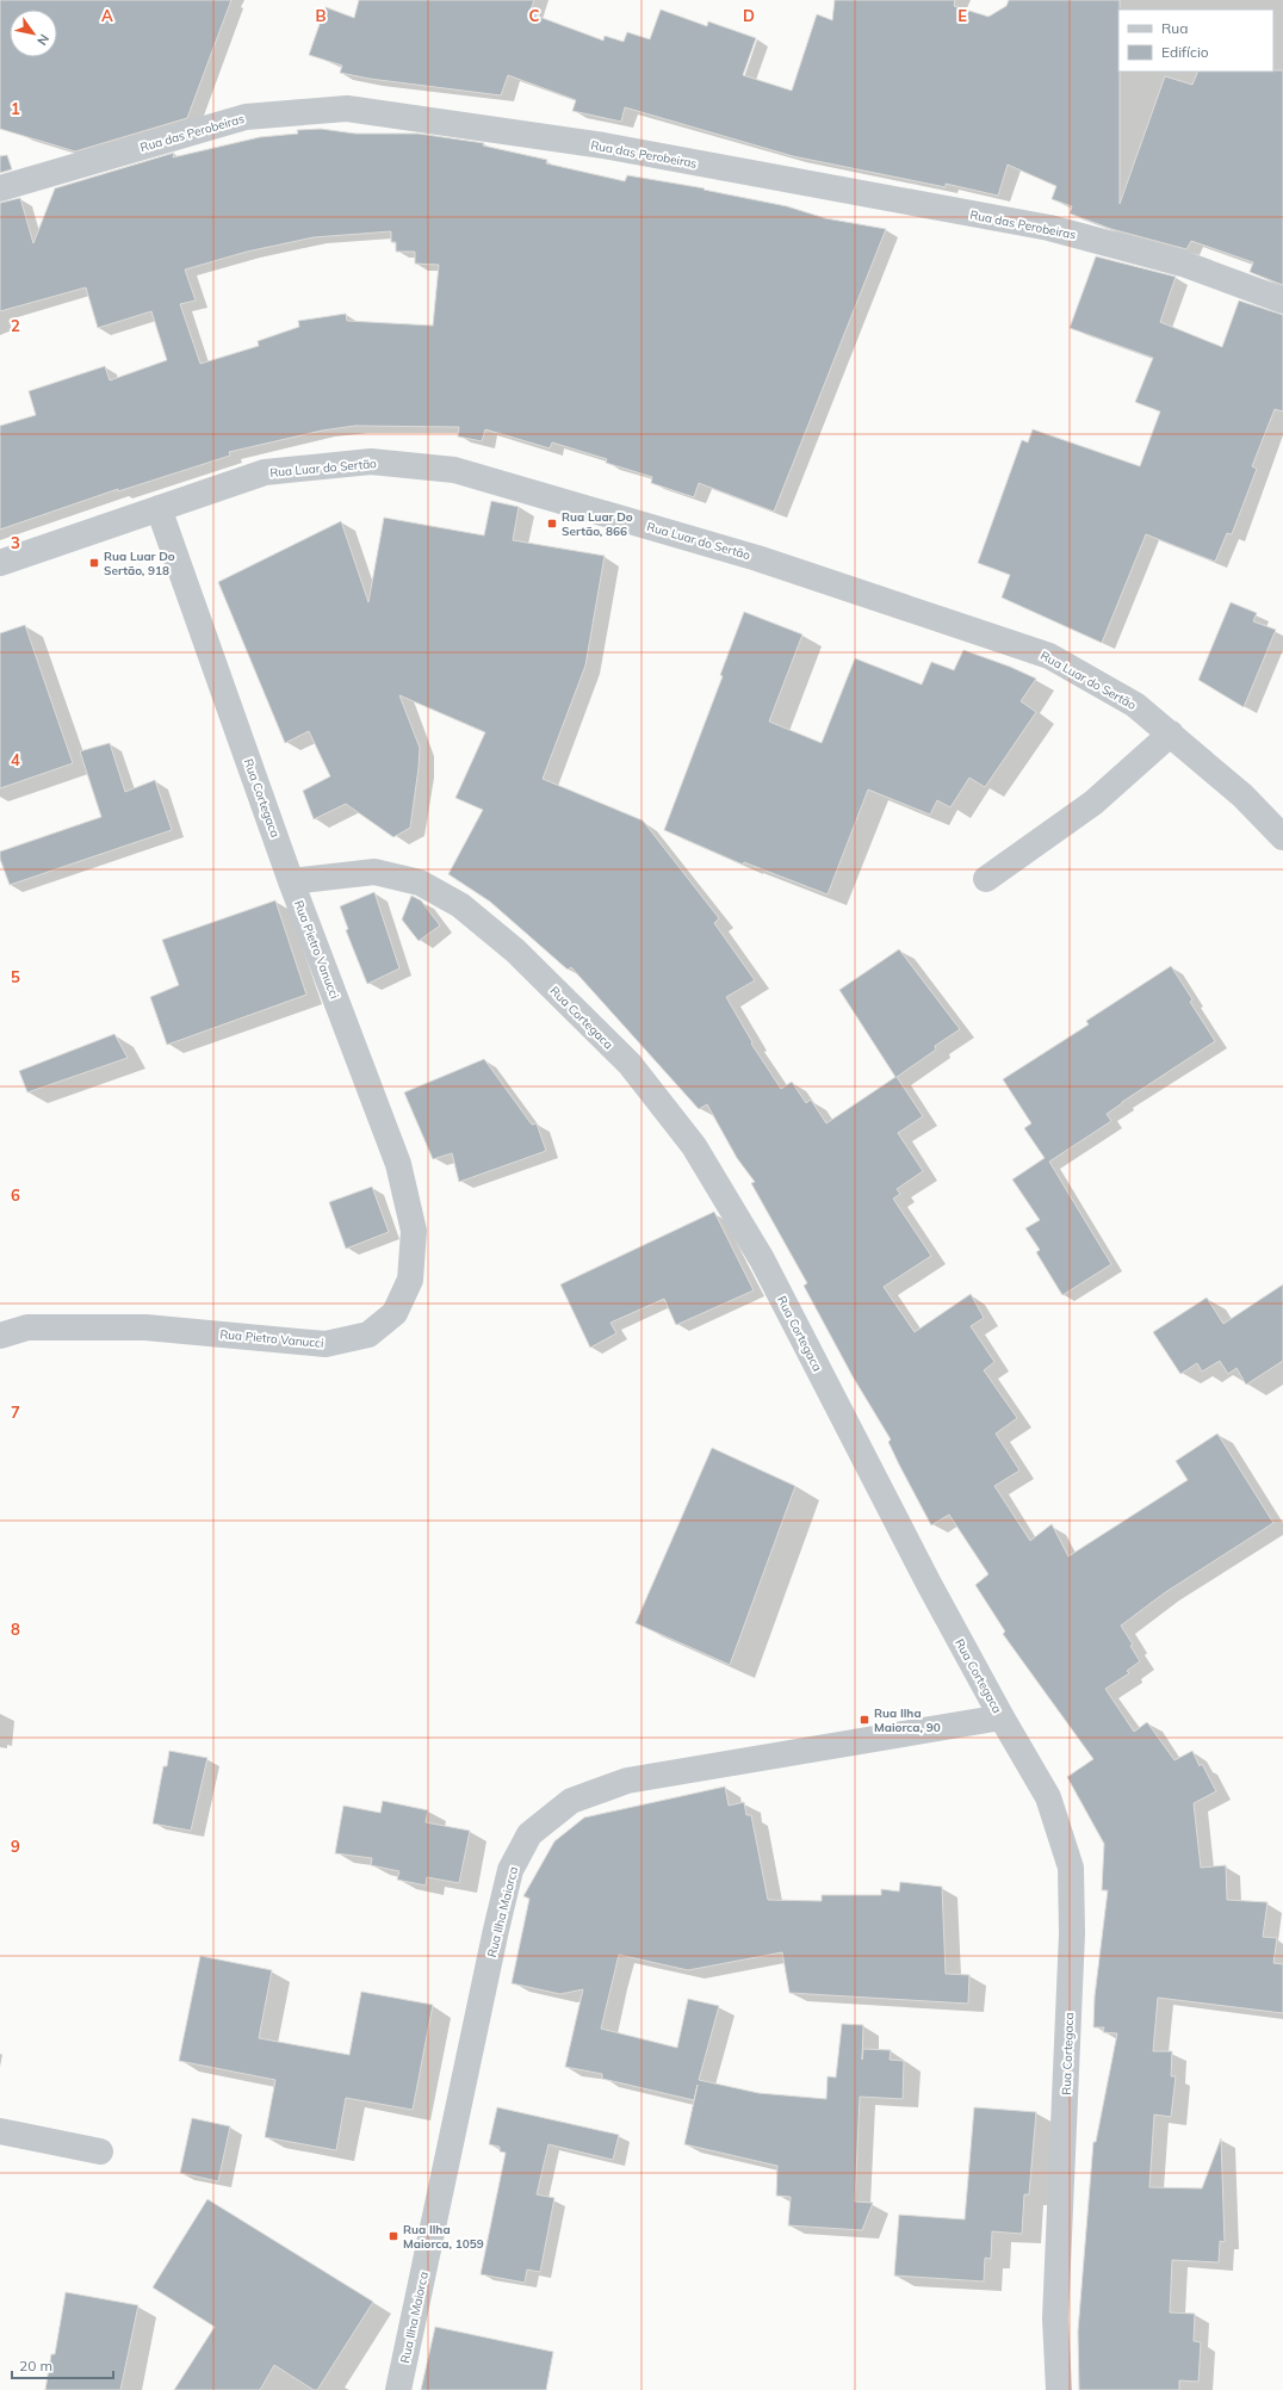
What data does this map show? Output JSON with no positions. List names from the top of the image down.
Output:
{
  "streets": {
    "street": [
      "Rua das Perobeiras",
      "Rua Luar do Sertão",
      "Rua Cortegaca",
      "Rua Pietro Vanucci",
      "Rua Ilha Maiorca"
    ]
  },
  "crossings": [
    ["Rua Luar do Sertão", "Rua Cortegaca"],
    ["Rua Cortegaca", "Rua Pietro Vanucci"],
    ["Rua Cortegaca", "Rua Ilha Maiorca"]
  ],
  "places": {
    "transit": [
      "Rua Luar Do Sertão, 866",
      "Rua Luar Do Sertão, 918",
      "Rua Ilha Maiorca, 90",
      "Rua Ilha Maiorca, 1059"
    ]
  },
  "legend": ["Rua", "Edifício"],
  "scale_bar": "20 m",
  "north": "bottom right",
  "grid": {
    "columns": [
      "A",
      "B",
      "C",
      "D",
      "E"
    ],
    "rows": [
      "1",
      "2",
      "3",
      "4",
      "5",
      "6",
      "7",
      "8",
      "9"
    ]
  }
}
